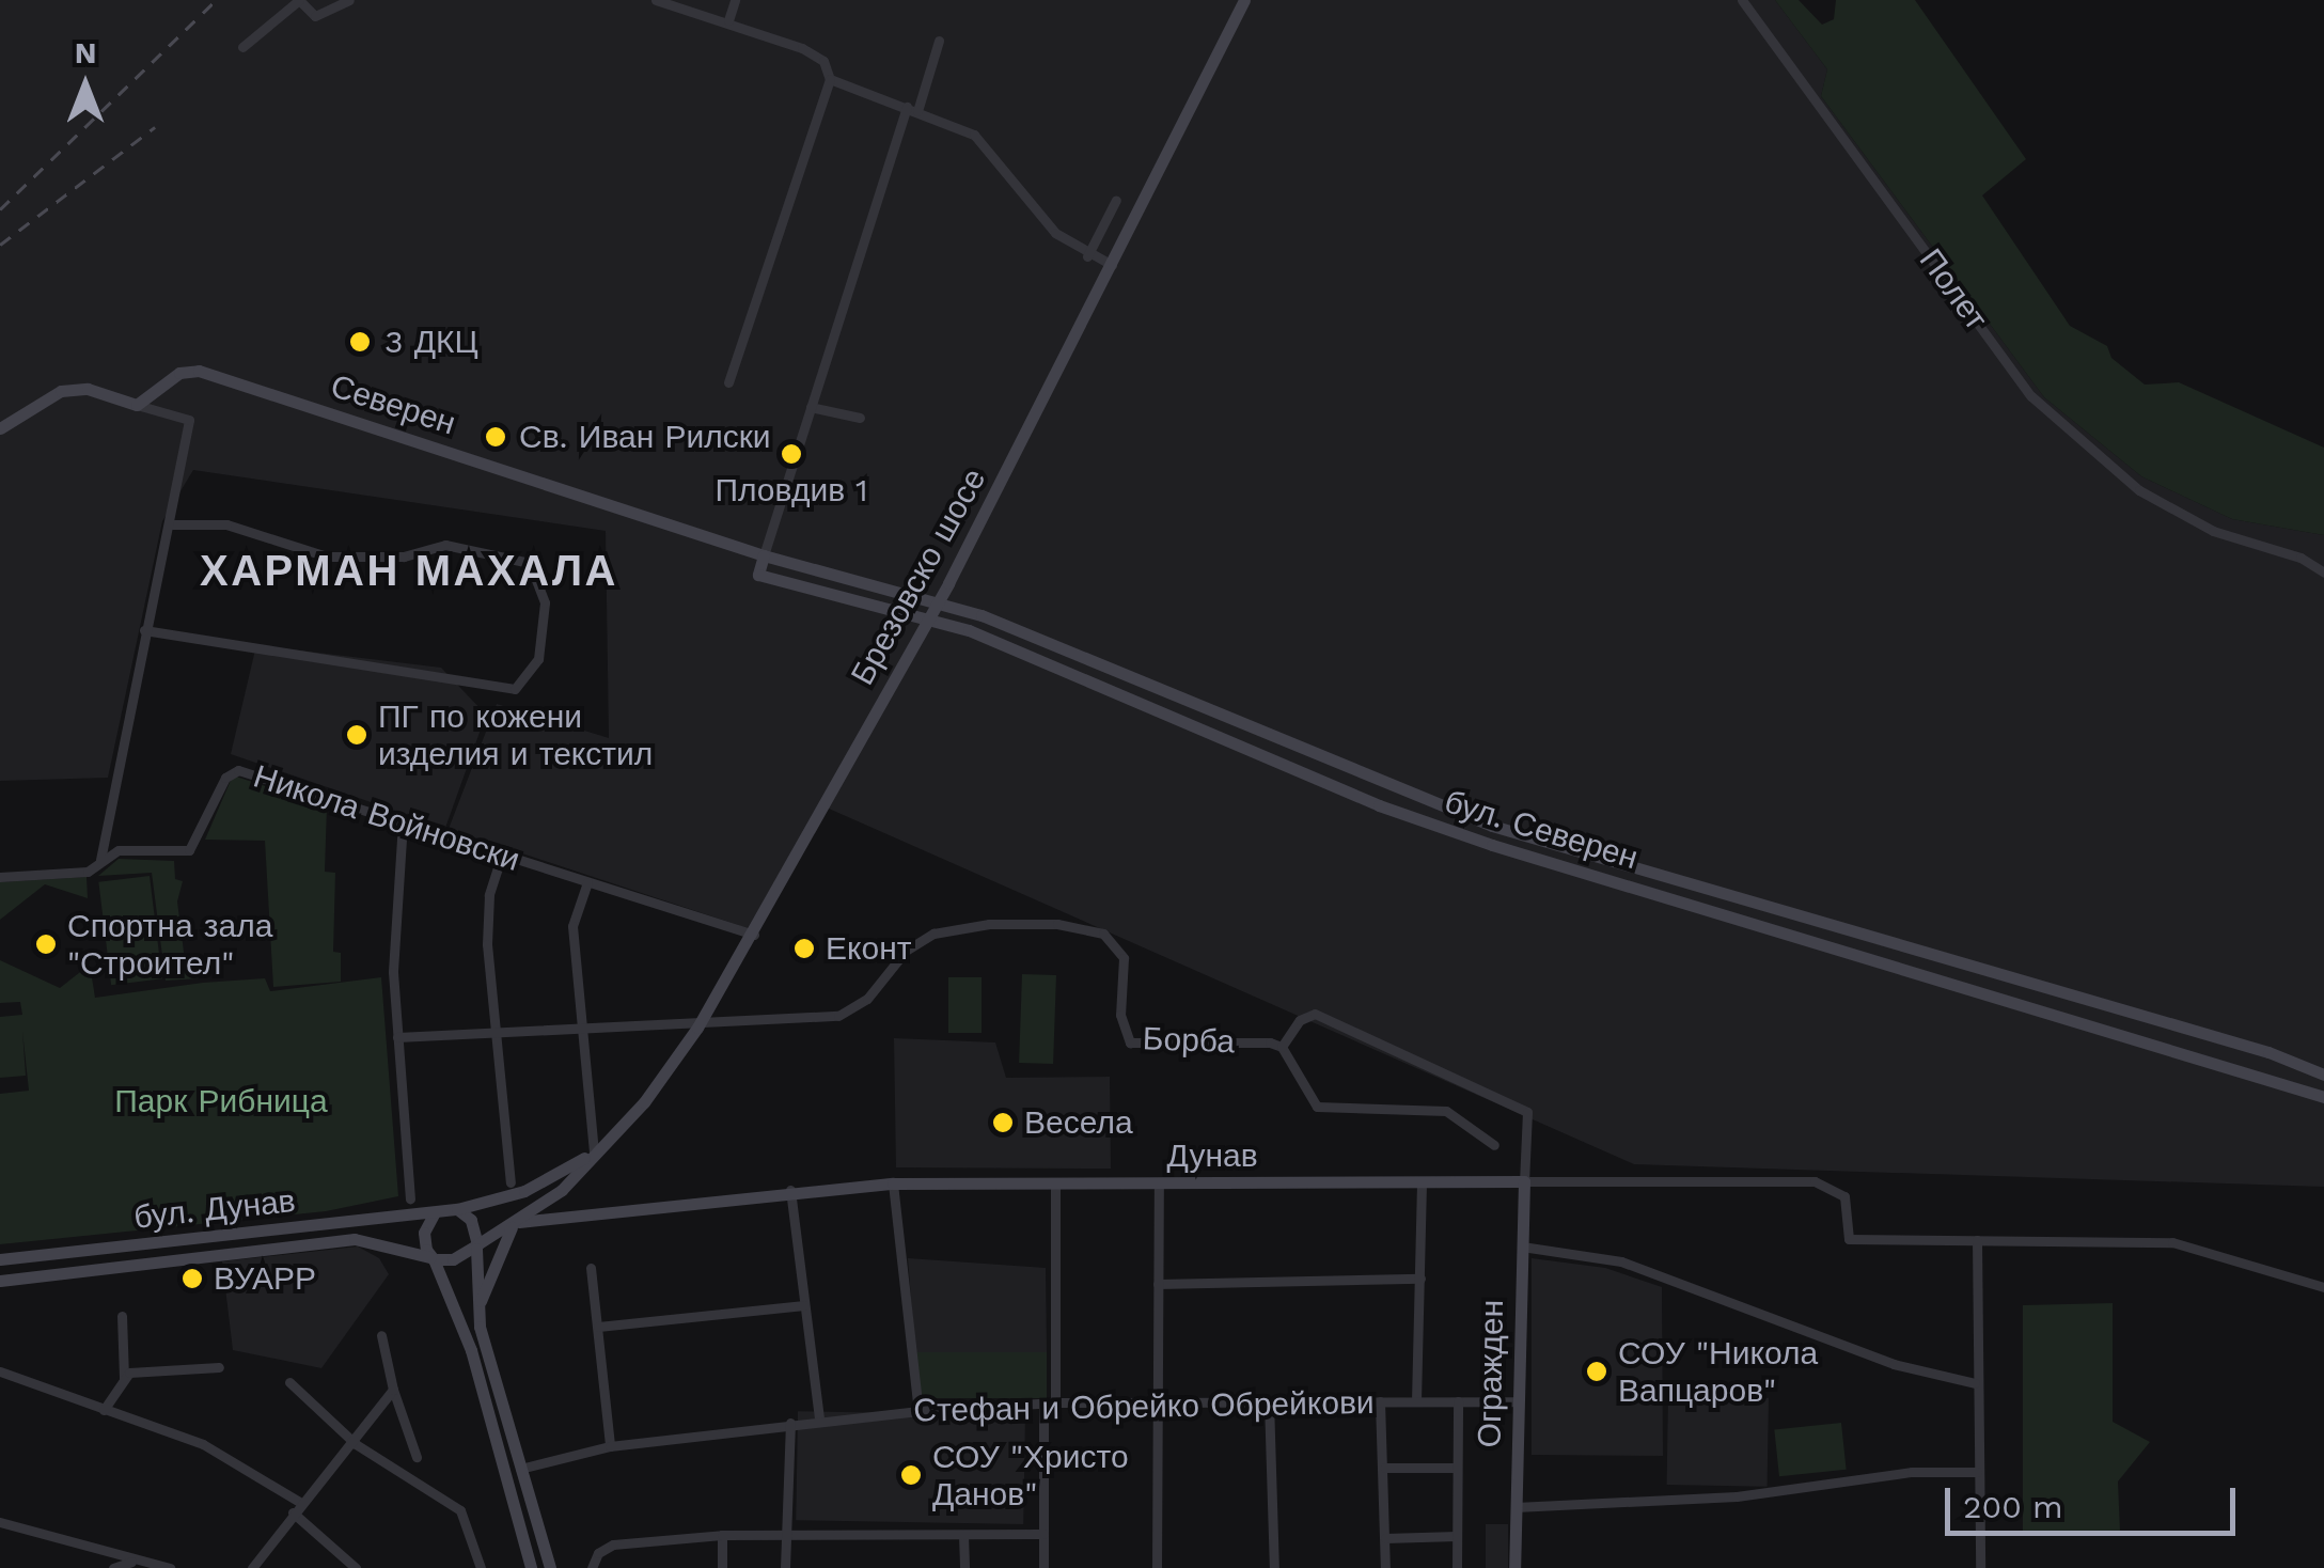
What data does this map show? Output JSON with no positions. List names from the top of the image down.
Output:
{
  "streets": {
    "main road": [
      "Северен",
      "Брезовско шосе",
      "бул. Северен",
      "Дунав",
      "бул. Дунав",
      "Огражден"
    ],
    "street": [
      "Полет",
      "Никола Войновски",
      "Борба",
      "Стефан и Обрейко Обрейкови"
    ]
  },
  "crossings": [
    ["Северен", "бул. Северен"],
    ["Брезовско шосе", "Никола Войновски"],
    ["Брезовско шосе", "бул. Северен"],
    ["Брезовско шосе", "Борба"],
    ["Брезовско шосе", "Дунав"],
    ["Брезовско шосе", "бул. Дунав"],
    ["Дунав", "Огражден"],
    ["Огражден", "Стефан и Обрейко Обрейкови"]
  ],
  "districts": ["ХАРМАН МАХАЛА"],
  "parks": ["Парк Рибница"],
  "places": [
    "3 ДКЦ",
    "Св. Иван Рилски",
    "Пловдив 1",
    "ПГ по кожени изделия и текстил",
    "Спортна зала \"Строител\"",
    "Еконт",
    "Весела",
    "ВУАРР",
    "СОУ \"Никола Вапцаров\"",
    "СОУ \"Христо Данов\""
  ],
  "scale_bar": "200 m",
  "north": "top"
}
